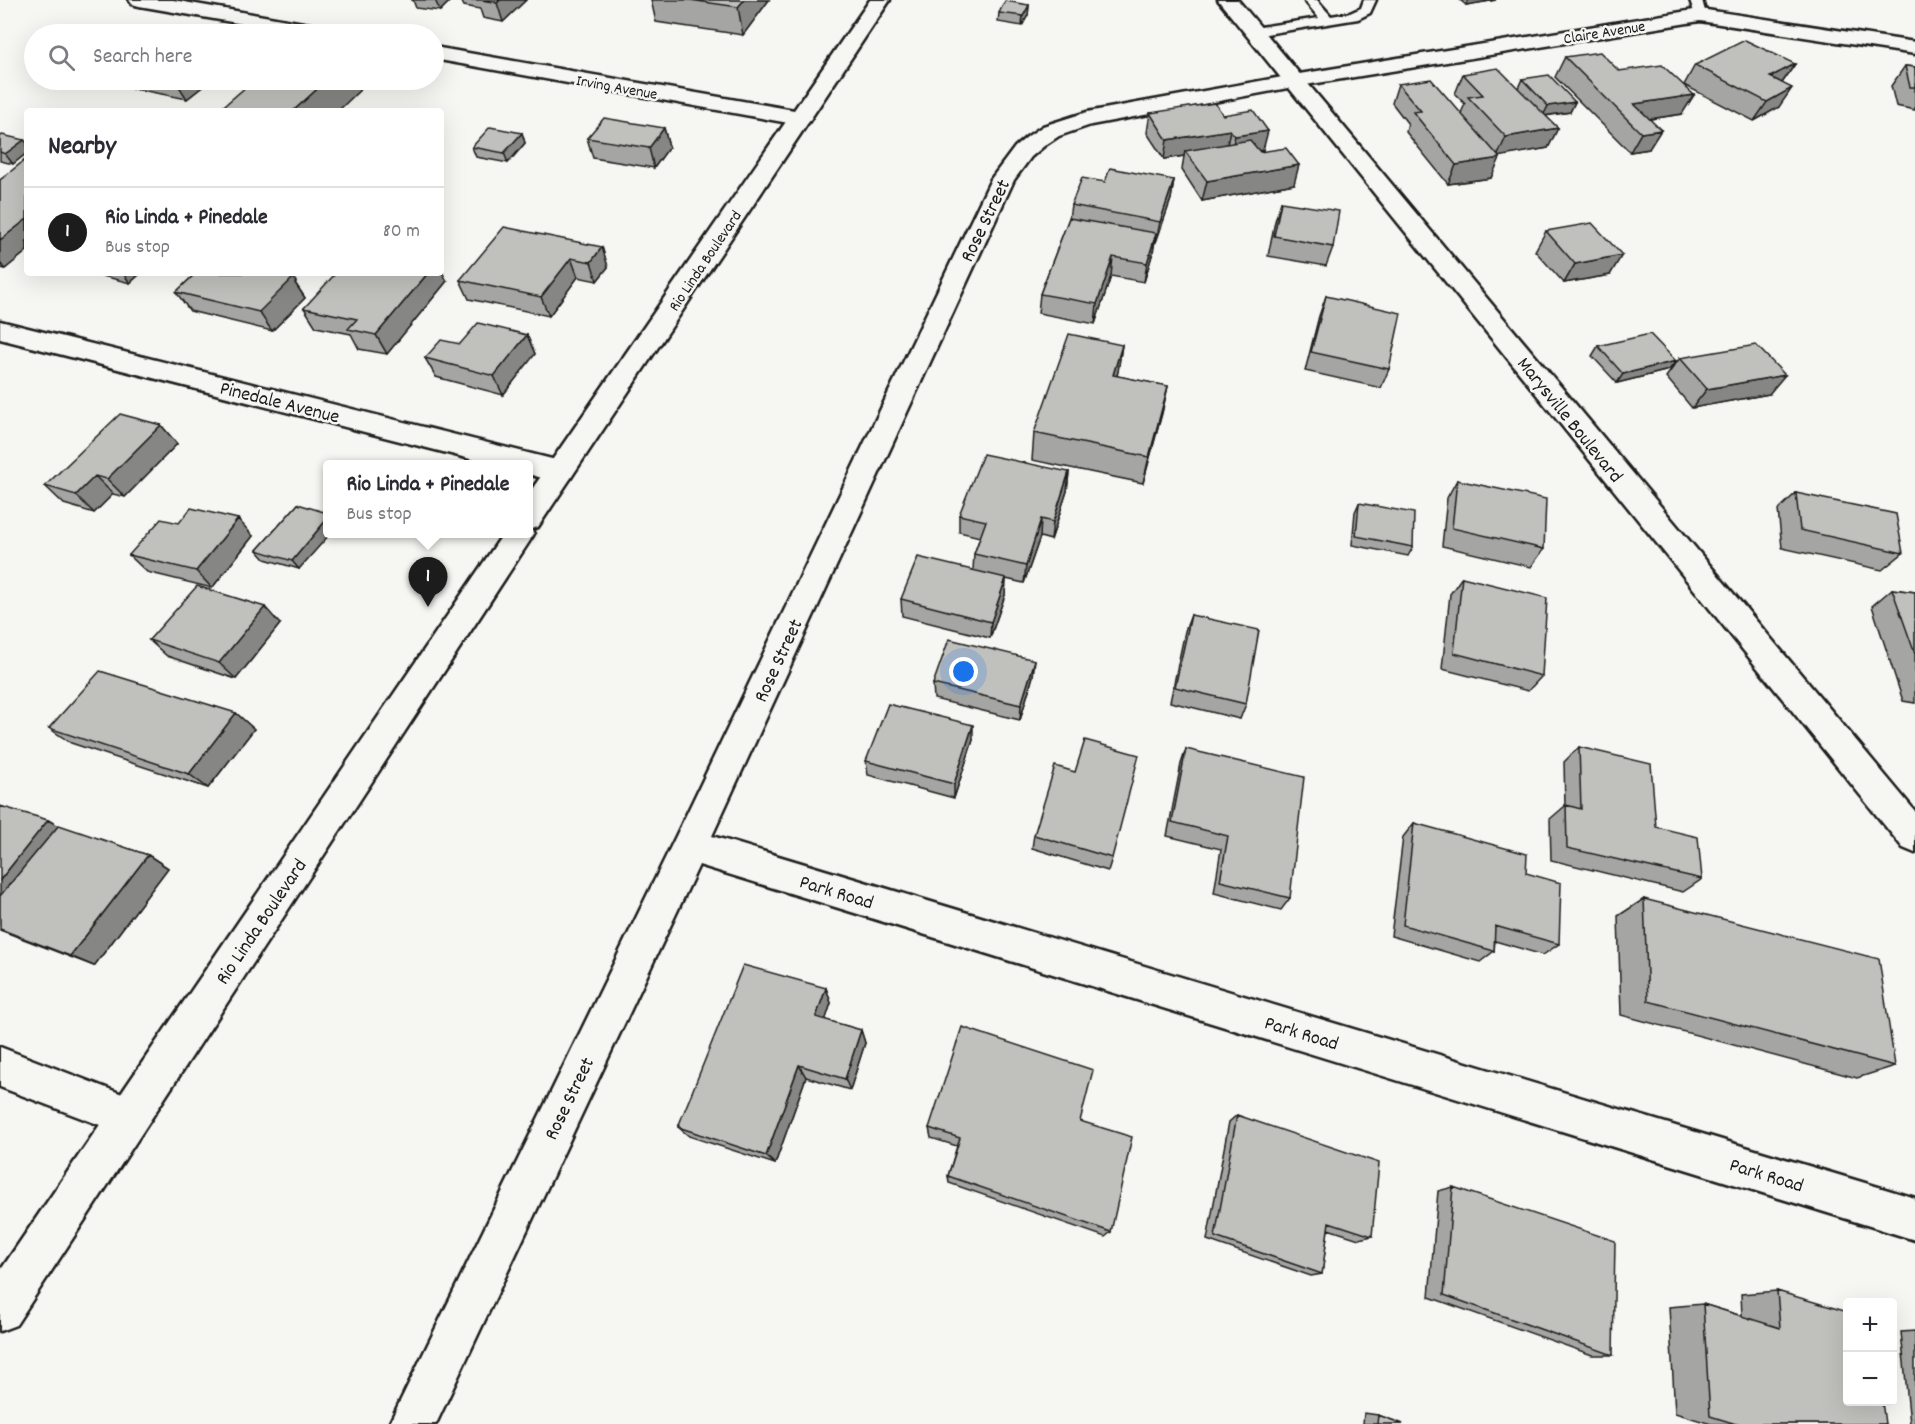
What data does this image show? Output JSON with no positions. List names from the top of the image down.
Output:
{
  "streets": {
    "street": [
      "Claire Avenue",
      "Irving Avenue",
      "Rose Street",
      "Rio Linda Boulevard",
      "Pinedale Avenue",
      "Marysville Boulevard",
      "Park Road"
    ]
  },
  "crossings": [
    ["Claire Avenue", "Rose Street"],
    ["Claire Avenue", "Marysville Boulevard"],
    ["Irving Avenue", "Rio Linda Boulevard"],
    ["Rose Street", "Marysville Boulevard"],
    ["Rose Street", "Park Road"],
    ["Rio Linda Boulevard", "Pinedale Avenue"]
  ],
  "page": {
    "search": "Search here",
    "heading": "Nearby",
    "list": [
      {
        "mark": "1",
        "name": "Rio Linda + Pinedale",
        "note": "Bus stop",
        "value": "80 m"
      }
    ],
    "popup": ["Rio Linda + Pinedale", "Bus stop"],
    "pins": "1",
    "map_buttons": ["+", "−"]
  }
}
